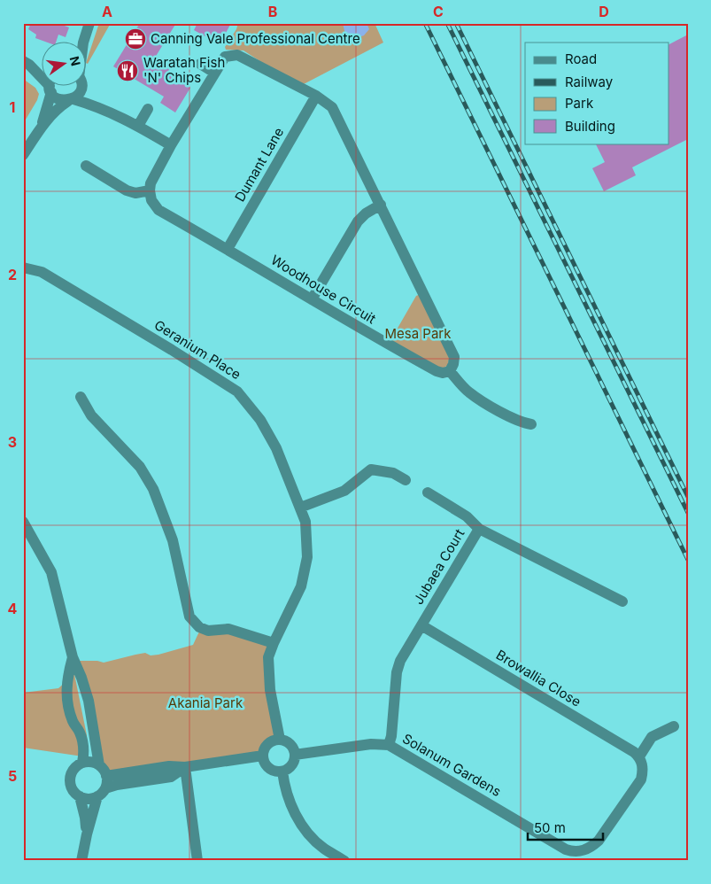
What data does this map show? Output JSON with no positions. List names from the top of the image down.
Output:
{
  "streets": {
    "street": [
      "Dumant Lane",
      "Woodhouse Circuit",
      "Geranium Place",
      "Jubaea Court",
      "Browallia Close",
      "Solanum Gardens"
    ]
  },
  "crossings": [
    ["Dumant Lane", "Woodhouse Circuit"],
    ["Geranium Place", "Solanum Gardens"],
    ["Jubaea Court", "Browallia Close"],
    ["Jubaea Court", "Solanum Gardens"],
    ["Browallia Close", "Solanum Gardens"]
  ],
  "parks": ["Mesa Park", "Akania Park"],
  "places": {
    "office": ["Canning Vale Professional Centre"],
    "restaurant": ["Waratah Fish 'N' Chips"]
  },
  "legend": [
    "Road",
    "Railway",
    "Park",
    "Building"
  ],
  "scale_bar": "50 m",
  "north": "right",
  "grid": {
    "columns": [
      "A",
      "B",
      "C",
      "D"
    ],
    "rows": [
      "1",
      "2",
      "3",
      "4",
      "5"
    ]
  }
}
